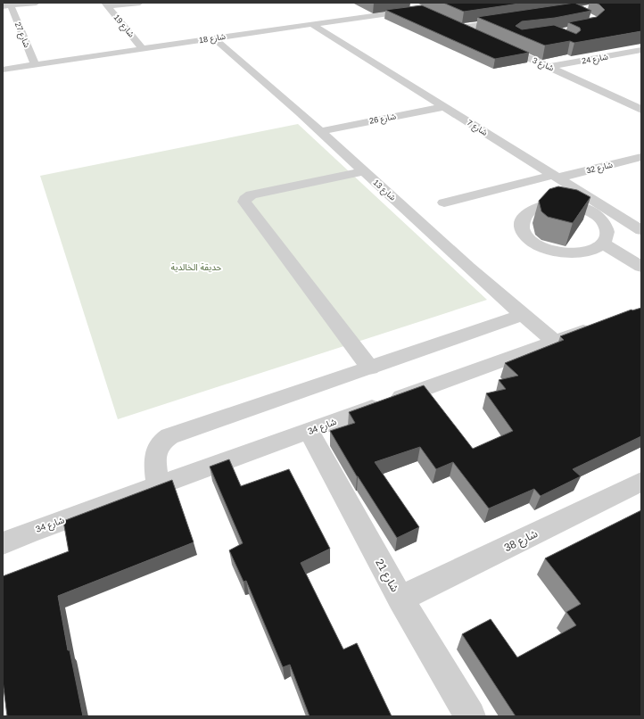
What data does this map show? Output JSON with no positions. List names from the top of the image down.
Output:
{
  "streets": {
    "street": [
      "شارع 19",
      "شارع 27",
      "شارع 18",
      "شارع 24",
      "شارع 3",
      "شارع 26",
      "شارع 7",
      "شارع 32",
      "شارع 13",
      "شارع 34",
      "شارع 38",
      "شارع 21"
    ]
  },
  "crossings": [
    ["شارع 19", "شارع 18"],
    ["شارع 27", "شارع 18"],
    ["شارع 18", "شارع 7"],
    ["شارع 18", "شارع 13"],
    ["شارع 24", "شارع 3"],
    ["شارع 26", "شارع 7"],
    ["شارع 26", "شارع 13"],
    ["شارع 7", "شارع 32"],
    ["شارع 13", "شارع 34"],
    ["شارع 34", "شارع 21"],
    ["شارع 38", "شارع 21"]
  ],
  "parks": ["حديقة الخالدية"]
}
